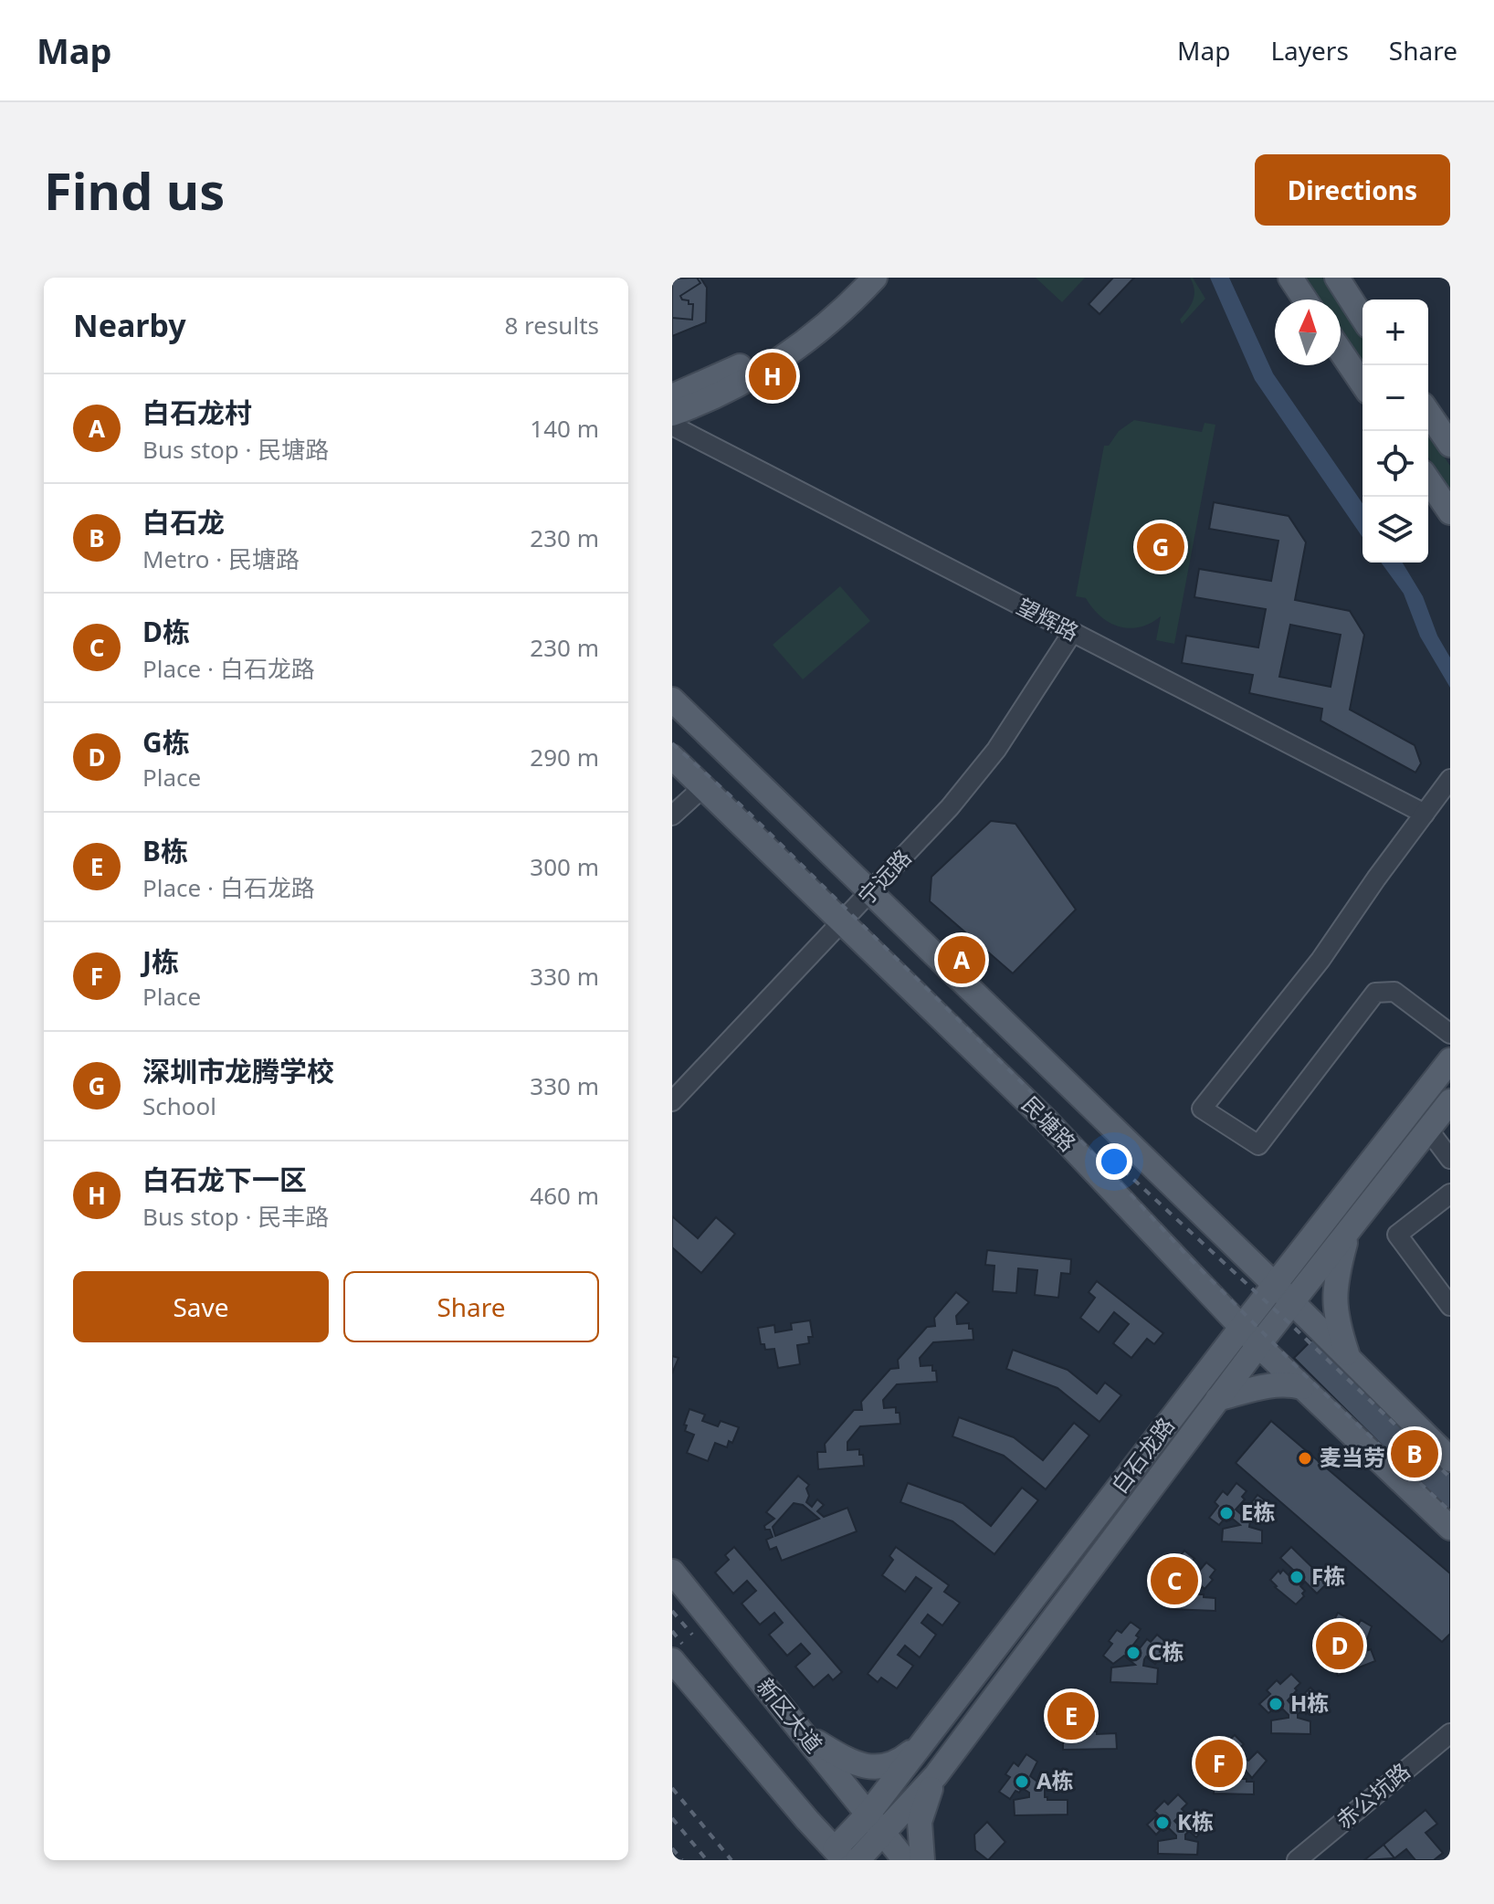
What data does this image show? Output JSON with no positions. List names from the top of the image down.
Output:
{
  "streets": {
    "main road": ["民塘路", "白石龙路", "新区大道"],
    "street": ["望辉路", "宁远路", "赤公坑路"]
  },
  "crossings": [
    ["望辉路", "宁远路"],
    ["宁远路", "民塘路"],
    ["民塘路", "白石龙路"],
    ["白石龙路", "新区大道"]
  ],
  "places": [
    "麦当劳",
    "E栋",
    "F栋",
    "C栋",
    "H栋",
    "A栋",
    "K栋"
  ],
  "north": "top",
  "page": {
    "header": "Map",
    "nav": ["Map", "Layers", "Share"],
    "buttons": [
      "Directions",
      ["Save", "Share"]
    ],
    "title": "Find us",
    "heading": ["Nearby", "8 results"],
    "map_buttons": ["+", "−"],
    "pins": [
      "H",
      "G",
      "A",
      "B",
      "C",
      "D",
      "E",
      "F"
    ],
    "list": [
      {
        "mark": "A",
        "name": "白石龙村",
        "note": "Bus stop · 民塘路",
        "value": "140 m"
      },
      {
        "mark": "B",
        "name": "白石龙",
        "note": "Metro · 民塘路",
        "value": "230 m"
      },
      {
        "mark": "C",
        "name": "D栋",
        "note": "Place · 白石龙路",
        "value": "230 m"
      },
      {
        "mark": "D",
        "name": "G栋",
        "note": "Place",
        "value": "290 m"
      },
      {
        "mark": "E",
        "name": "B栋",
        "note": "Place · 白石龙路",
        "value": "300 m"
      },
      {
        "mark": "F",
        "name": "J栋",
        "note": "Place",
        "value": "330 m"
      },
      {
        "mark": "G",
        "name": "深圳市龙腾学校",
        "note": "School",
        "value": "330 m"
      },
      {
        "mark": "H",
        "name": "白石龙下一区",
        "note": "Bus stop · 民丰路",
        "value": "460 m"
      }
    ]
  }
}
